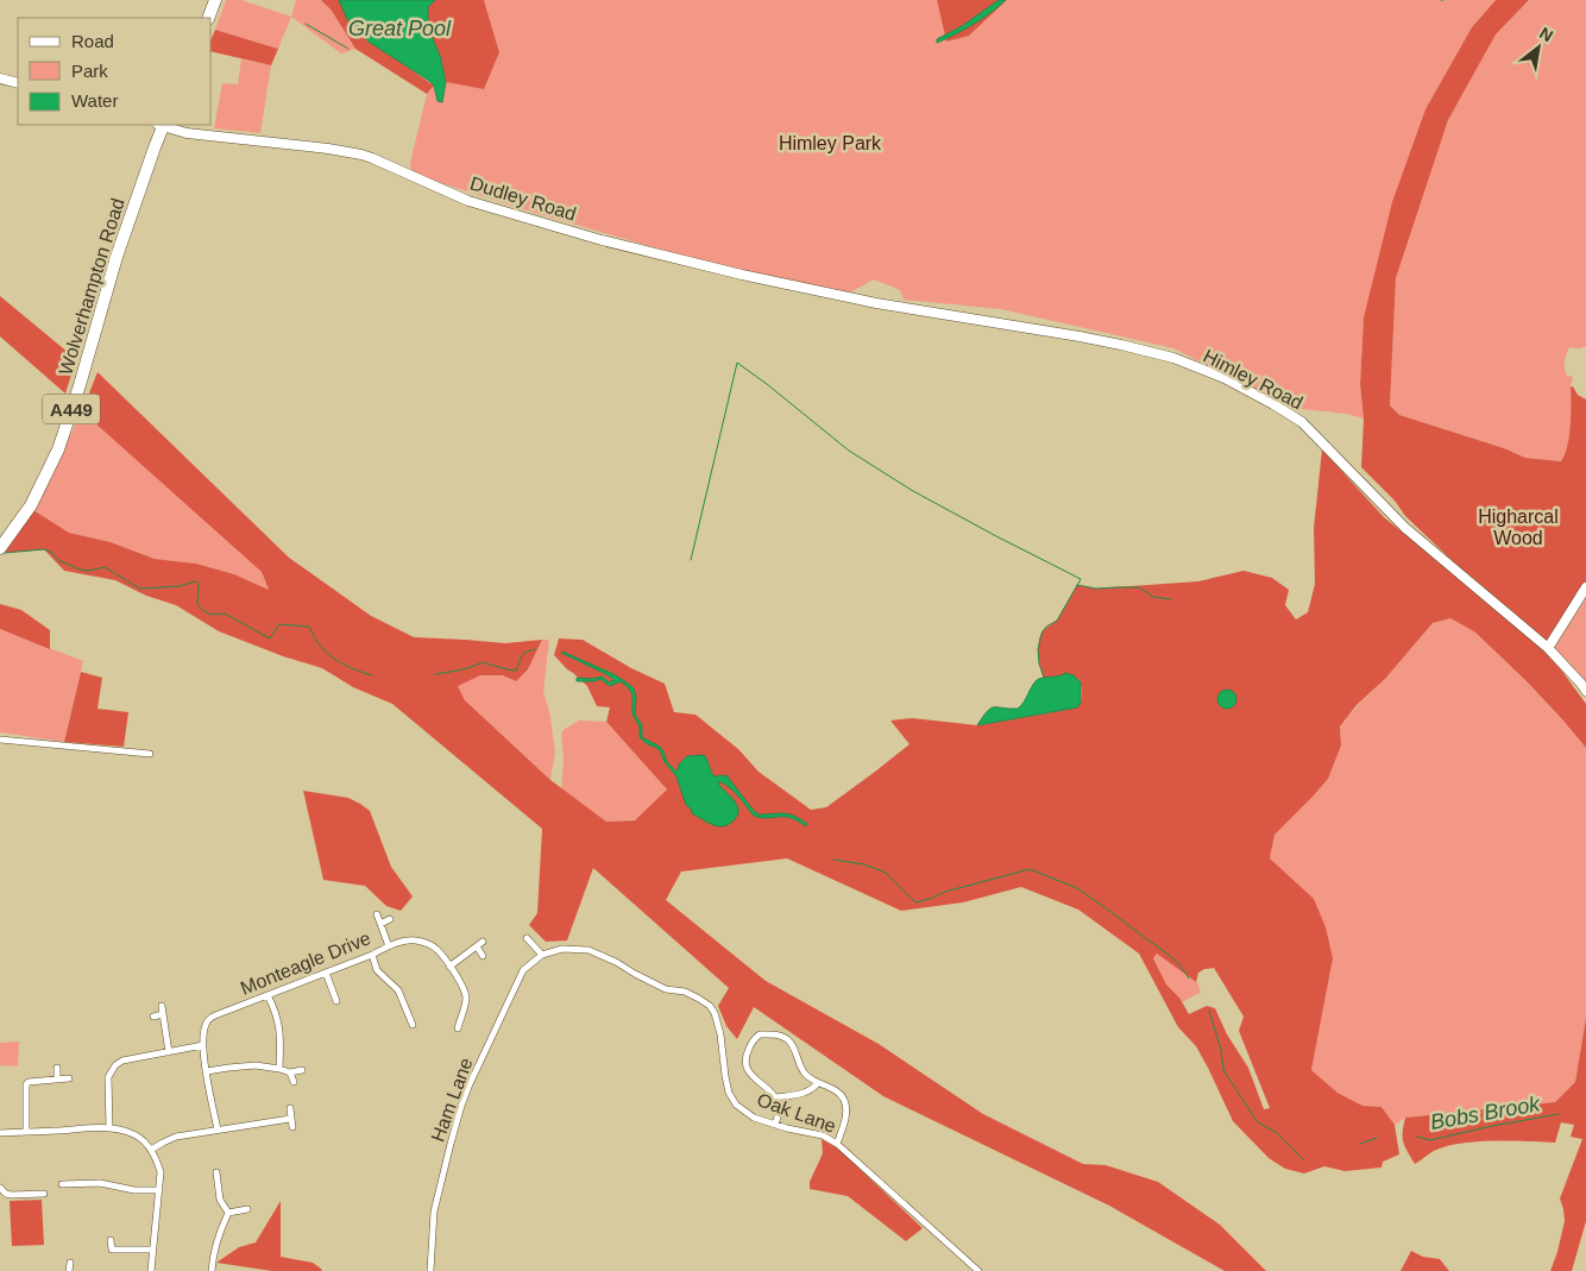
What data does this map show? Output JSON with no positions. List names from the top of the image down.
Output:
{
  "streets": {
    "highway": ["Wolverhampton Road", "A449"],
    "main road": ["Dudley Road", "Himley Road"],
    "street": ["Monteagle Drive", "Ham Lane", "Oak Lane"]
  },
  "crossings": [
    ["Dudley Road", "Wolverhampton Road"],
    ["Dudley Road", "Himley Road"],
    ["Ham Lane", "Oak Lane"]
  ],
  "water": ["Great Pool", "Bobs Brook"],
  "parks": ["Himley Park", "Higharcal Wood"],
  "legend": ["Road", "Park", "Water"],
  "north": "top right"
}
